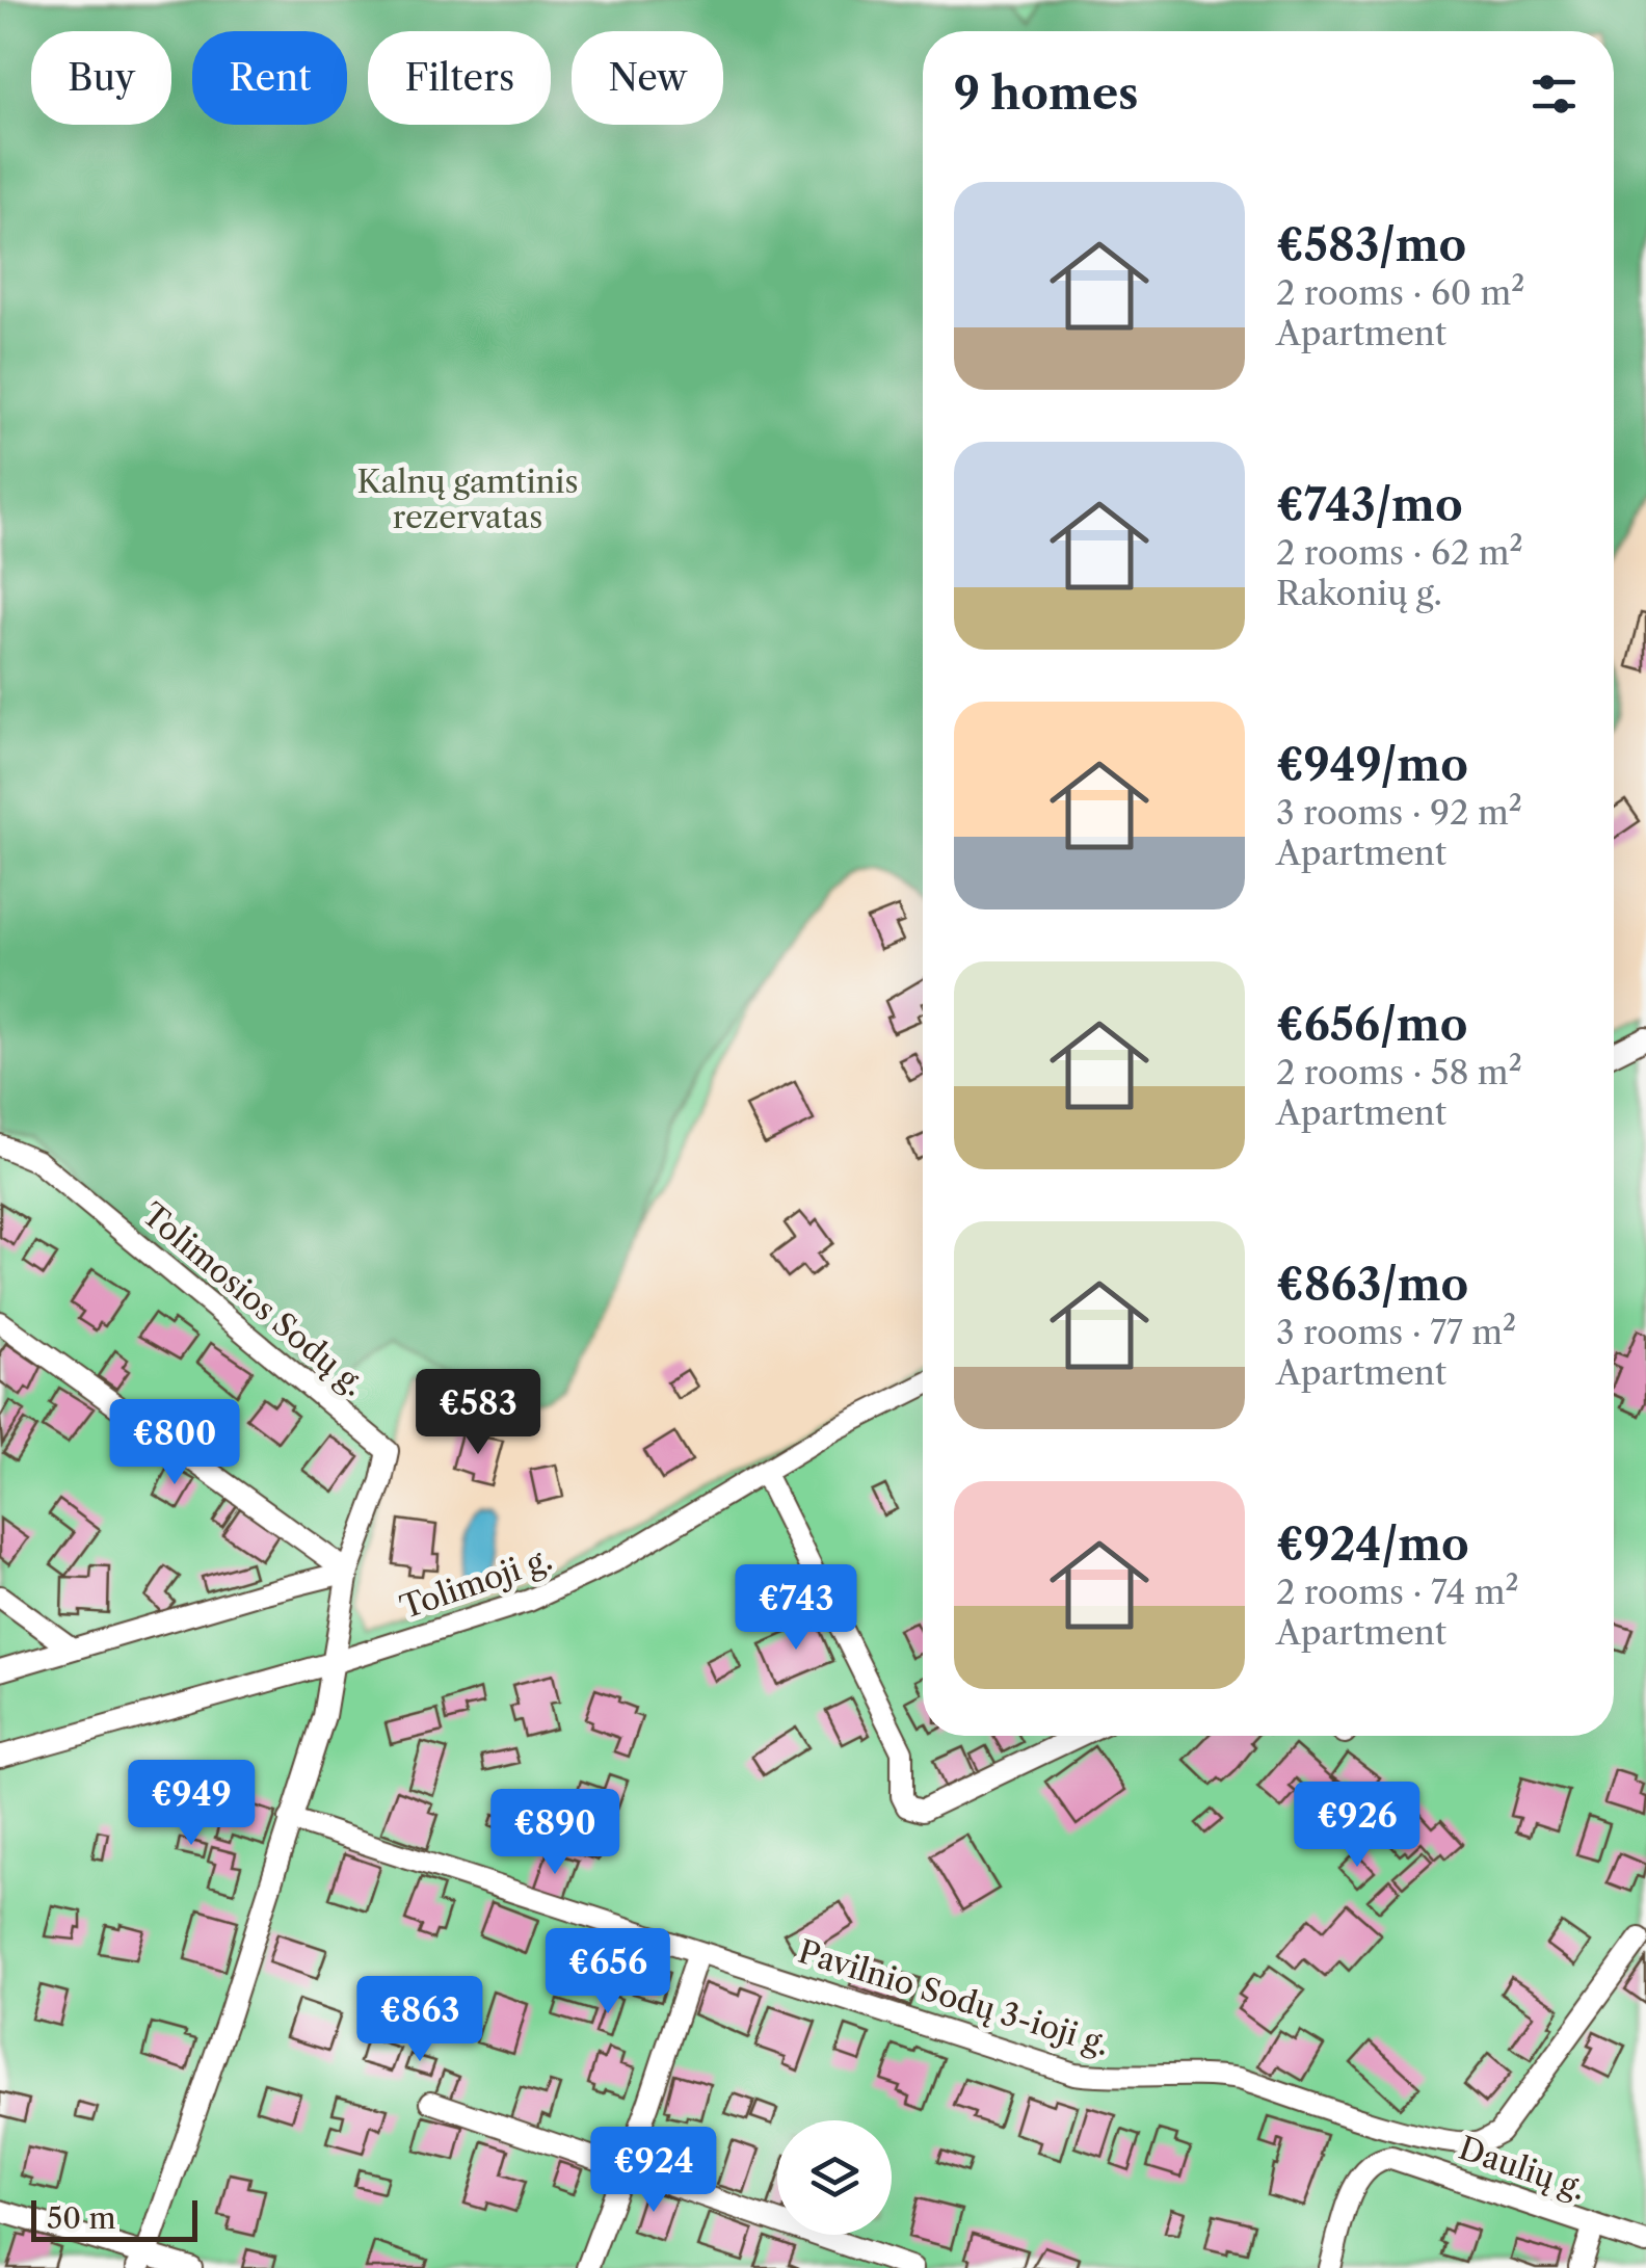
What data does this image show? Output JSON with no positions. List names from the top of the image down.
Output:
{
  "streets": {
    "street": [
      "Tolimosios Sodų g.",
      "Tolimoji g.",
      "Pavilnio Sodų 3-ioji g.",
      "Daulių g."
    ]
  },
  "crossings": [
    ["Tolimosios Sodų g.", "Tolimoji g."],
    ["Tolimosios Sodų g.", "Pavilnio Sodų 3-ioji g."]
  ],
  "parks": ["Kalnų gamtinis rezervatas"],
  "scale_bar": "50 m",
  "page": {
    "chip": [
      "Buy",
      "Rent",
      "Filters",
      "New"
    ],
    "heading": "9 homes",
    "list": [
      {
        "name": "€583/mo",
        "note": "2 rooms · 60 m² · Apartment"
      },
      {
        "name": "€743/mo",
        "note": "2 rooms · 62 m² · Rakonių g."
      },
      {
        "name": "€949/mo",
        "note": "3 rooms · 92 m² · Apartment"
      },
      {
        "name": "€656/mo",
        "note": "2 rooms · 58 m² · Apartment"
      },
      {
        "name": "€863/mo",
        "note": "3 rooms · 77 m² · Apartment"
      },
      {
        "name": "€924/mo",
        "note": "2 rooms · 74 m² · Apartment"
      }
    ],
    "price": [
      "€583",
      "€800",
      "€743",
      "€949",
      "€926",
      "€890",
      "€656",
      "€863",
      "€924"
    ],
    "scale": "50 m"
  }
}
